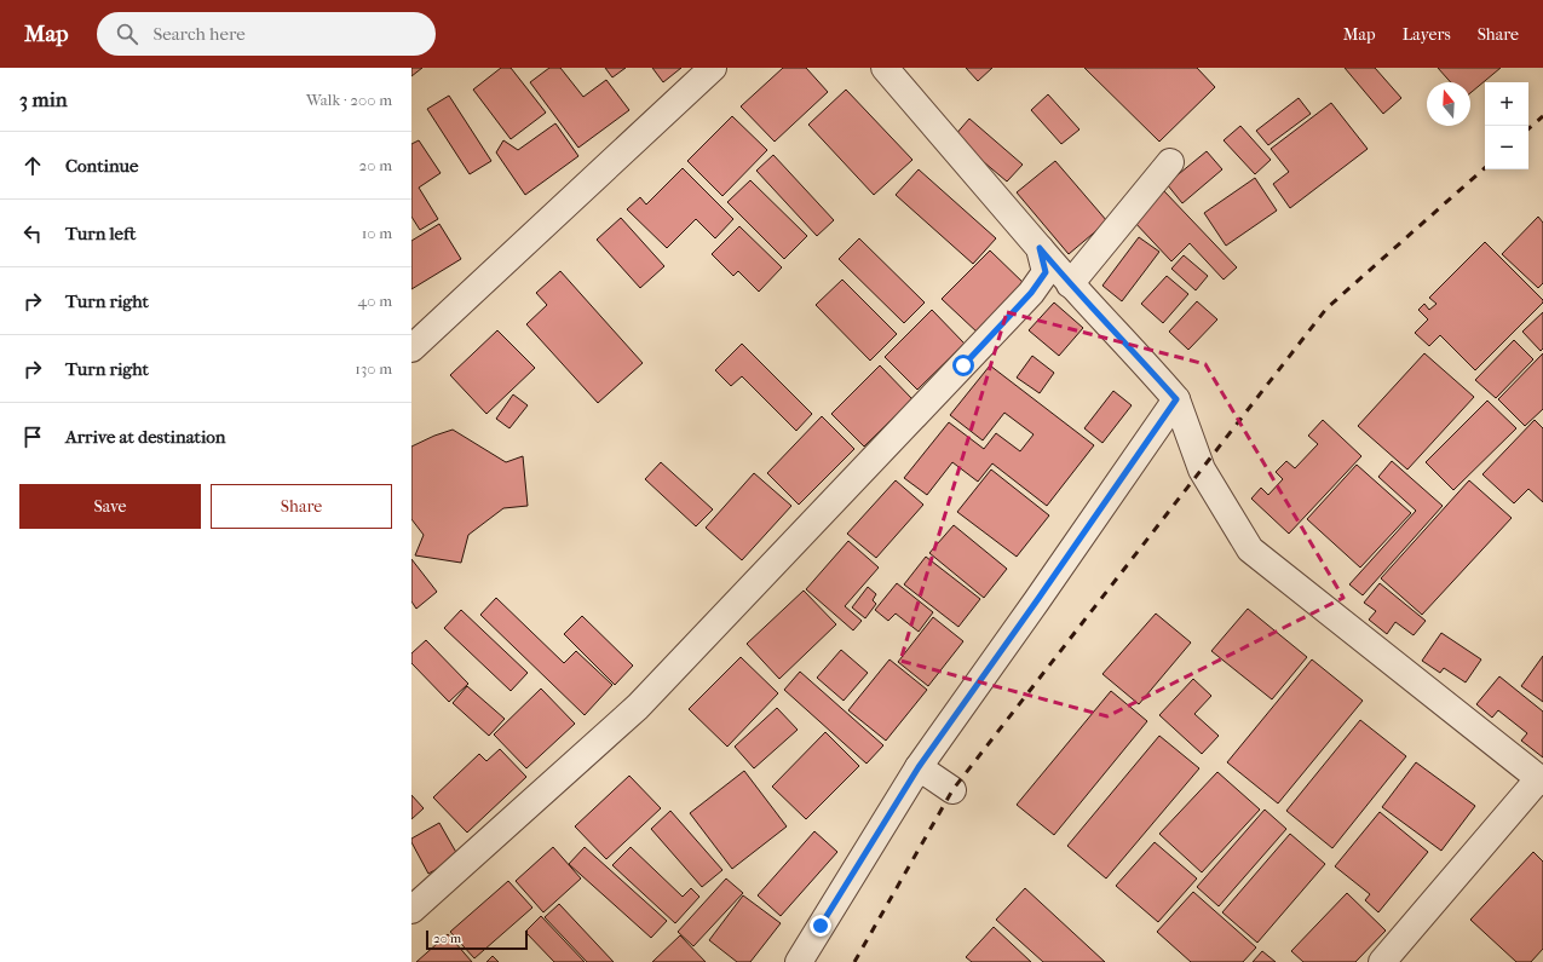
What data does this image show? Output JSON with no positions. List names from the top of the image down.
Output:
{
  "scale_bar": "20 m",
  "north": "top",
  "page": {
    "header": "Map",
    "search": "Search here",
    "nav": ["Map", "Layers", "Share"],
    "heading": ["3 min", "Walk · 200 m"],
    "map_buttons": ["+", "−"],
    "list": [
      ["Continue", "20 m"],
      ["Turn left", "10 m"],
      ["Turn right", "40 m"],
      ["Turn right", "130 m"],
      "Arrive at destination"
    ],
    "buttons": ["Save", "Share"],
    "scale": "20 m"
  }
}
